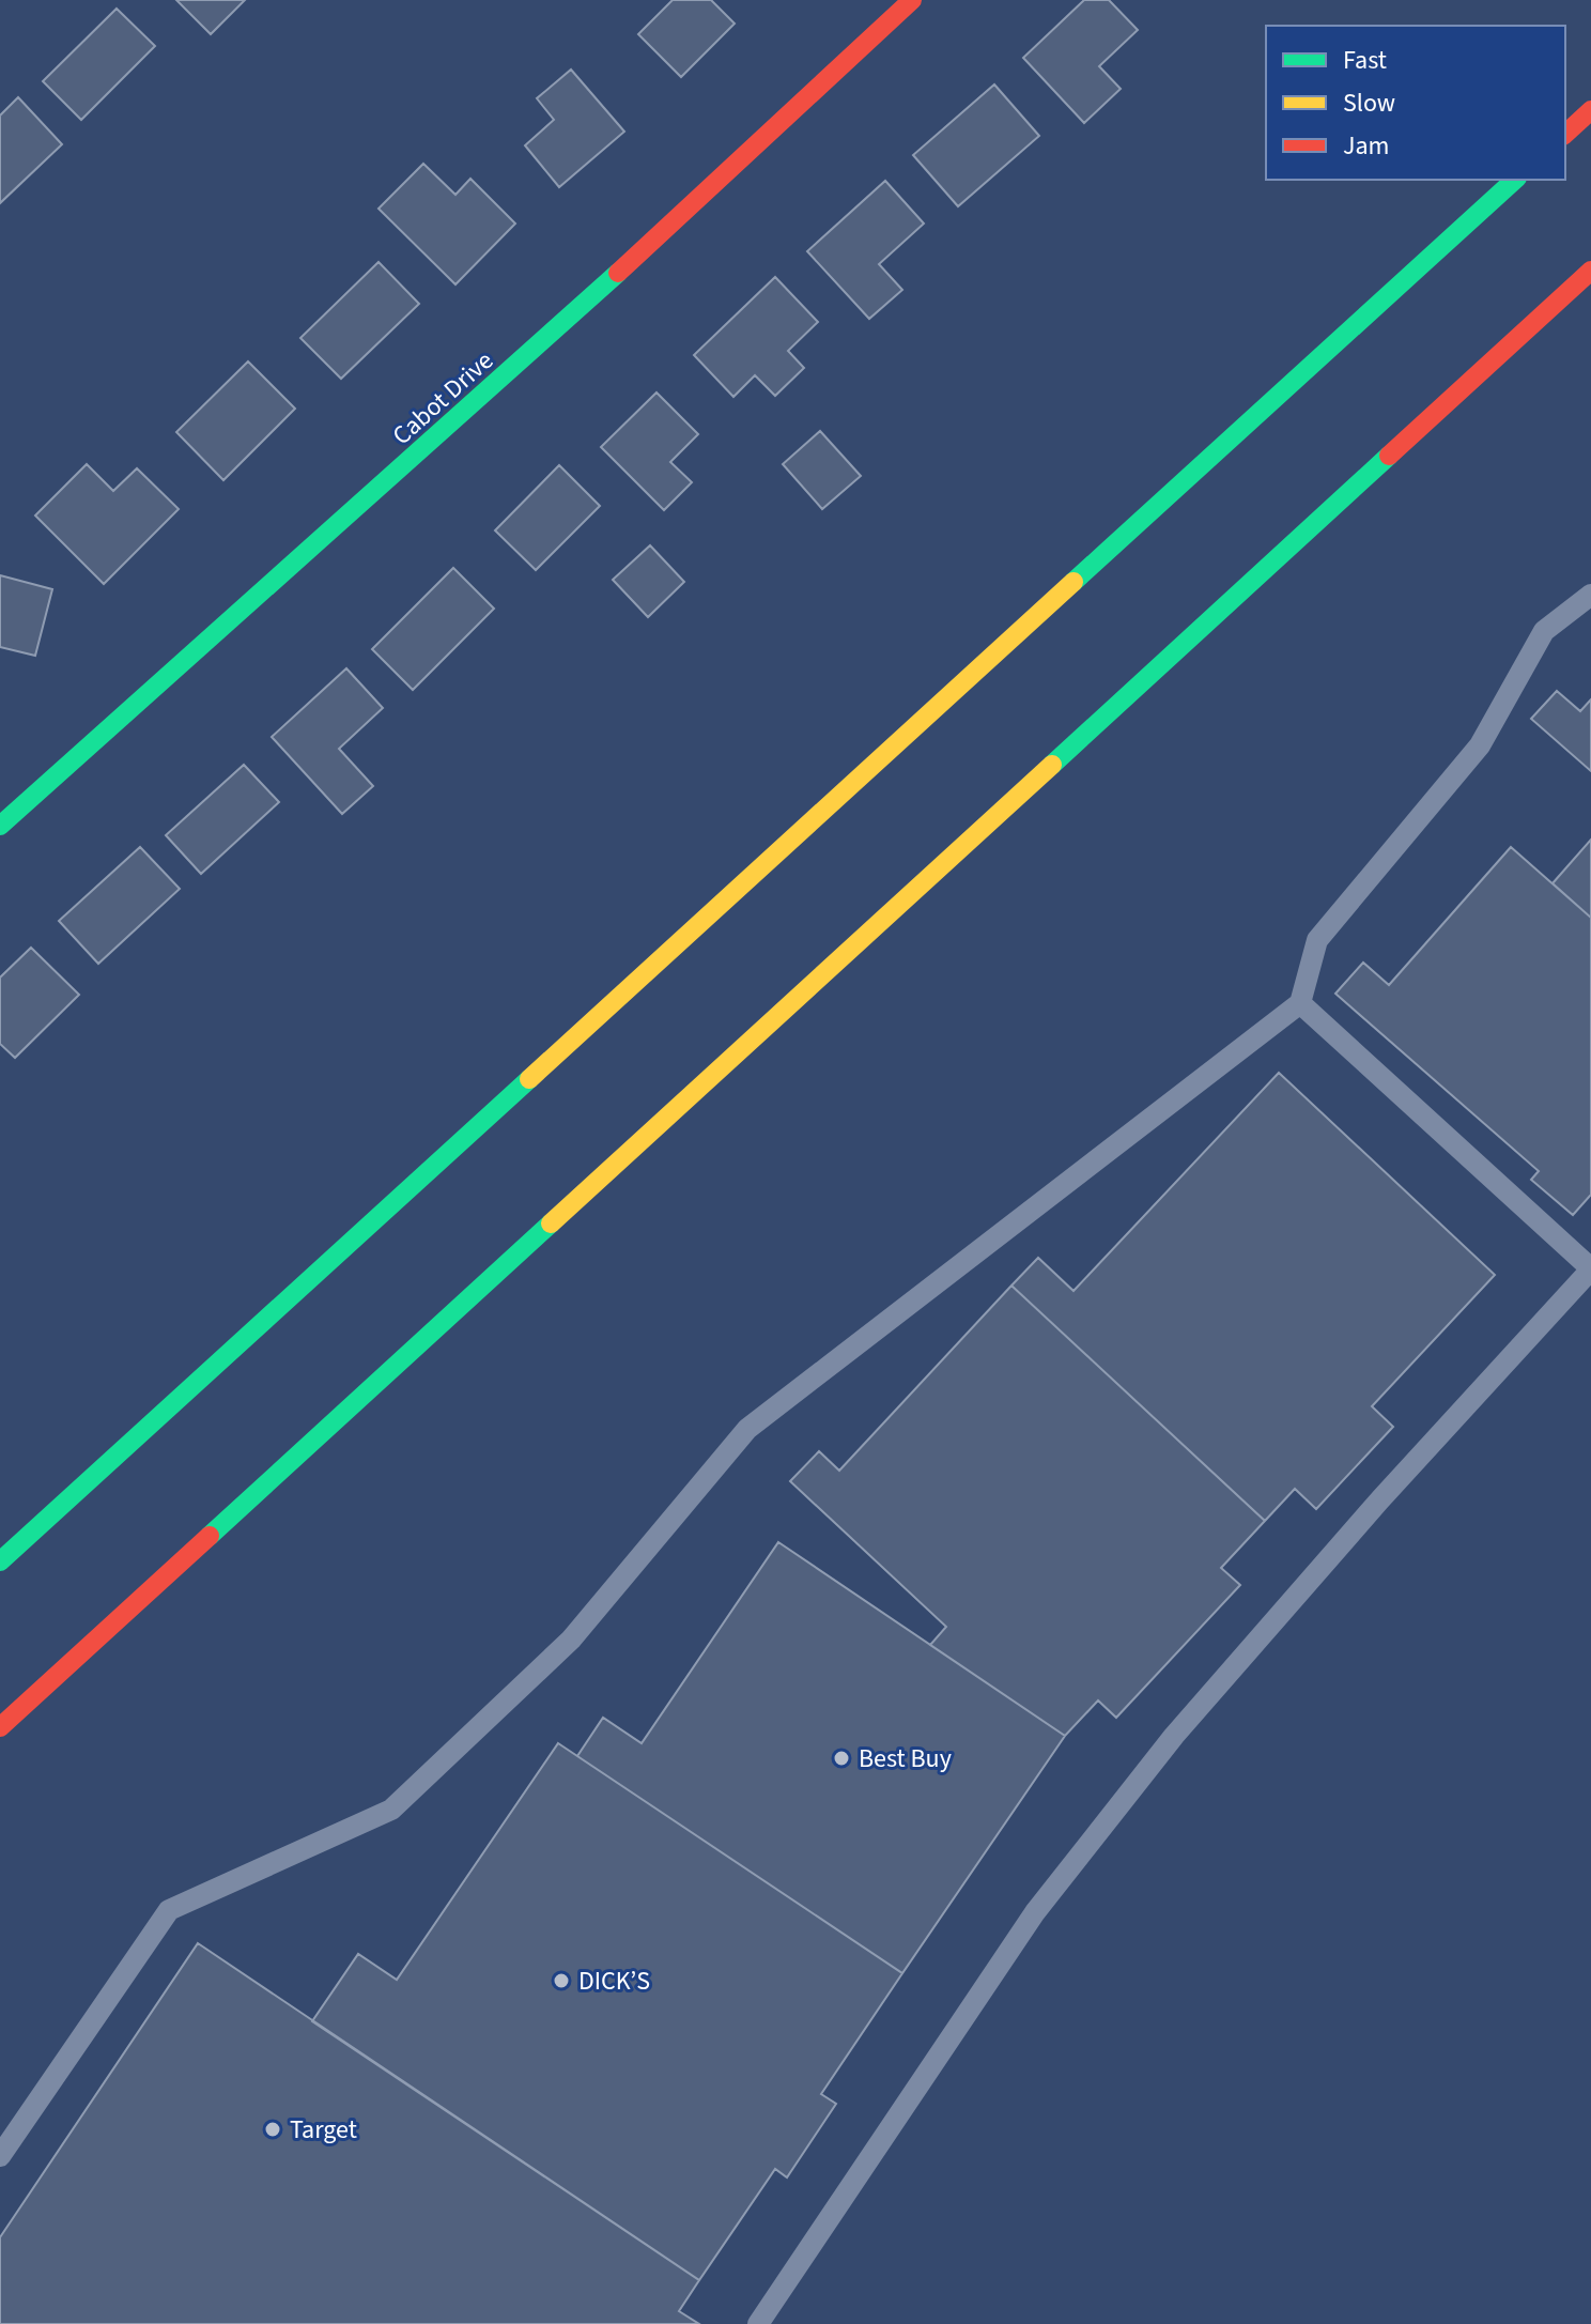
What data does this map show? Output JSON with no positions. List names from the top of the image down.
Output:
{
  "streets": {
    "main road": ["Cabot Drive"]
  },
  "places": ["Best Buy", "DICK’S", "Target"],
  "legend": ["Fast", "Slow", "Jam"]
}
